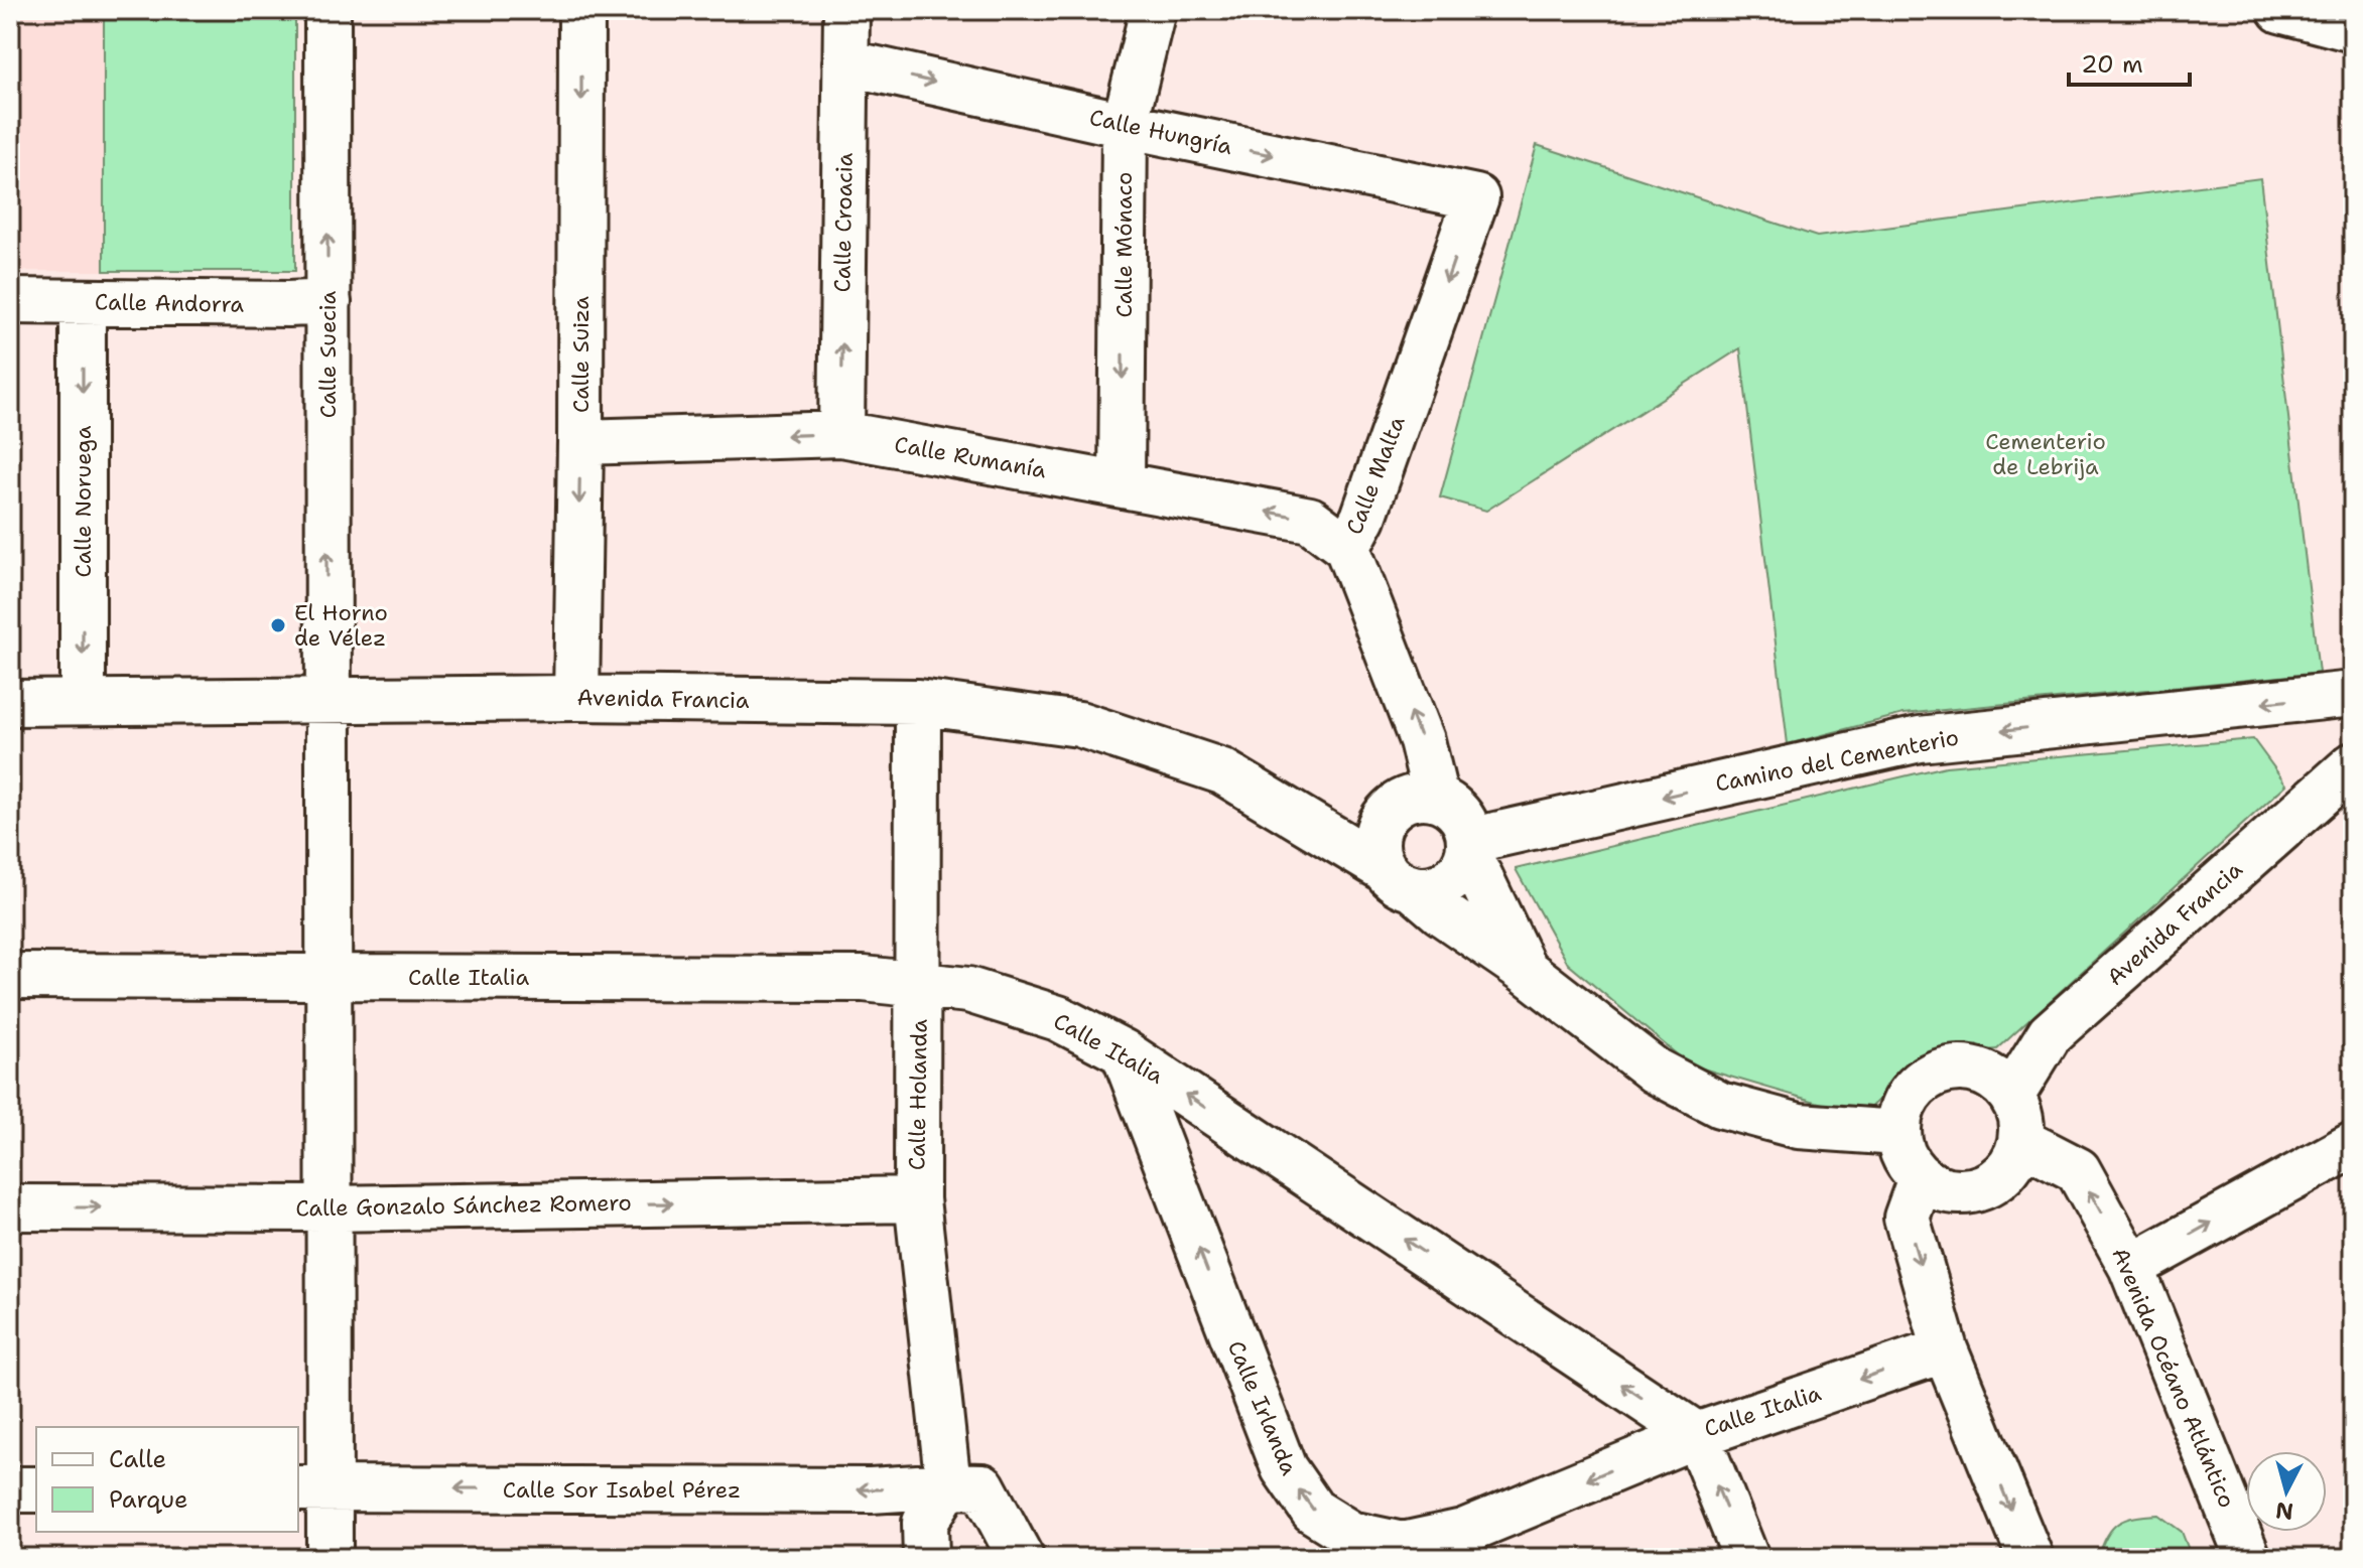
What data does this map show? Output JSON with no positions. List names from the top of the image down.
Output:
{
  "streets": {
    "street": [
      "Calle Hungría",
      "Calle Croacia",
      "Calle Mónaco",
      "Calle Andorra",
      "Calle Suecia",
      "Calle Suiza",
      "Calle Rumanía",
      "Calle Malta",
      "Calle Noruega",
      "Avenida Francia",
      "Camino del Cementerio",
      "Calle Italia",
      "Calle Holanda",
      "Calle Gonzalo Sánchez Romero",
      "Avenida Océano Atlántico",
      "Calle Irlanda",
      "Calle Sor Isabel Pérez"
    ]
  },
  "crossings": [
    ["Calle Hungría", "Calle Croacia"],
    ["Calle Hungría", "Calle Mónaco"],
    ["Calle Hungría", "Calle Malta"],
    ["Calle Croacia", "Calle Rumanía"],
    ["Calle Mónaco", "Calle Rumanía"],
    ["Calle Andorra", "Calle Suecia"],
    ["Calle Andorra", "Calle Noruega"],
    ["Calle Suecia", "Avenida Francia"],
    ["Calle Suecia", "Calle Italia"],
    ["Calle Suecia", "Calle Gonzalo Sánchez Romero"],
    ["Calle Suecia", "Calle Sor Isabel Pérez"],
    ["Calle Suiza", "Calle Rumanía"],
    ["Calle Suiza", "Avenida Francia"],
    ["Calle Rumanía", "Calle Malta"],
    ["Calle Malta", "Avenida Francia"],
    ["Calle Malta", "Camino del Cementerio"],
    ["Calle Noruega", "Avenida Francia"],
    ["Avenida Francia", "Camino del Cementerio"],
    ["Avenida Francia", "Calle Holanda"],
    ["Avenida Francia", "Avenida Océano Atlántico"],
    ["Calle Italia", "Calle Holanda"],
    ["Calle Italia", "Calle Irlanda"],
    ["Calle Holanda", "Calle Gonzalo Sánchez Romero"],
    ["Calle Holanda", "Calle Sor Isabel Pérez"]
  ],
  "one_way": [
    "Calle Hungría",
    "Calle Croacia",
    "Calle Mónaco",
    "Calle Suecia",
    "Calle Suiza",
    "Calle Rumanía",
    "Calle Noruega",
    "Camino del Cementerio",
    "Calle Italia",
    "Calle Gonzalo Sánchez Romero",
    "Calle Sor Isabel Pérez"
  ],
  "parks": ["Cementerio de Lebrija"],
  "places": ["El Horno de Vélez"],
  "legend": ["Calle", "Parque"],
  "scale_bar": "20 m",
  "north": "bottom"
}
